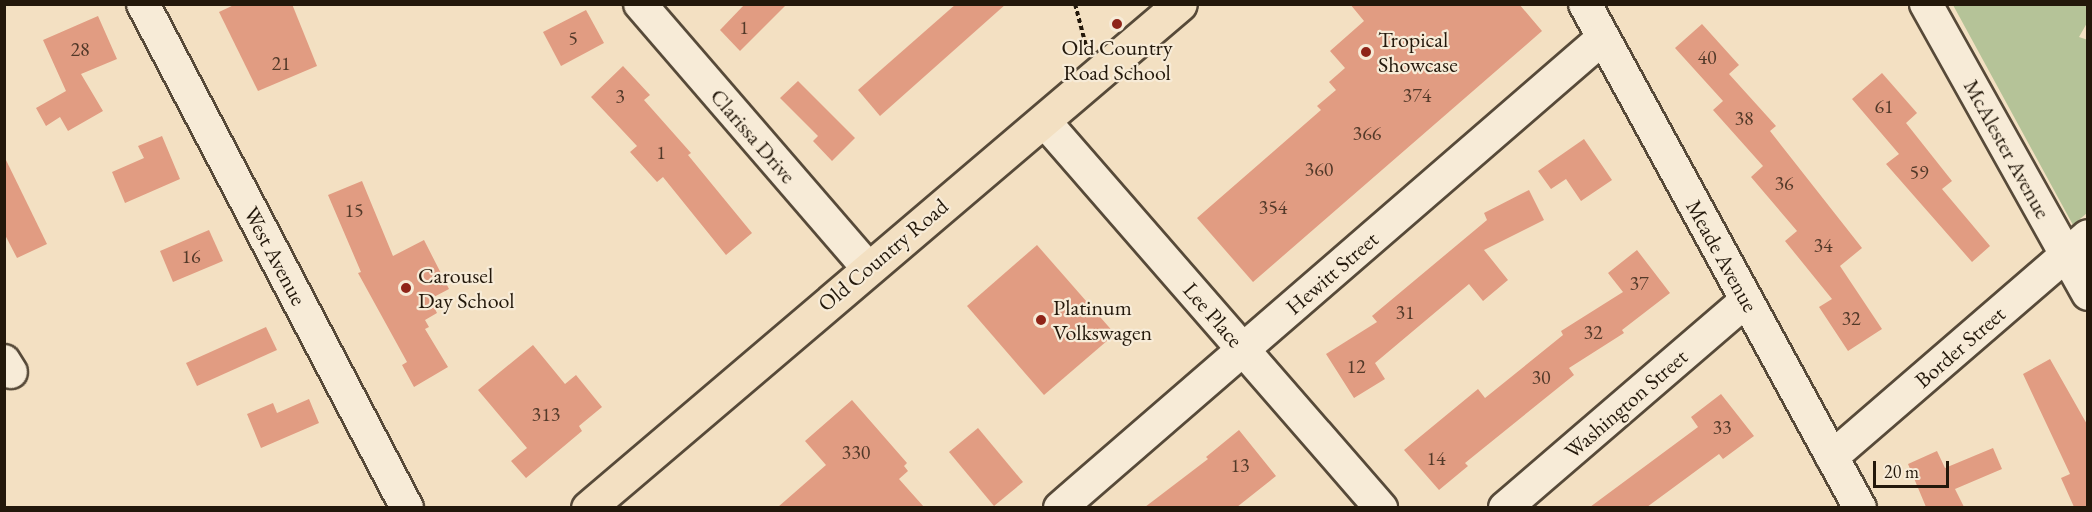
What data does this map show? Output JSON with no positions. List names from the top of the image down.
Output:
{
  "streets": {
    "main road": ["Old Country Road"],
    "street": [
      "Clarissa Drive",
      "McAlester Avenue",
      "West Avenue",
      "Meade Avenue",
      "Hewitt Street",
      "Lee Place",
      "Border Street",
      "Washington Street"
    ]
  },
  "crossings": [
    ["Clarissa Drive", "Old Country Road"],
    ["McAlester Avenue", "Border Street"],
    ["Old Country Road", "Lee Place"],
    ["Meade Avenue", "Hewitt Street"],
    ["Meade Avenue", "Border Street"],
    ["Meade Avenue", "Washington Street"],
    ["Hewitt Street", "Lee Place"]
  ],
  "places": [
    "Old Country Road School",
    "Tropical Showcase",
    "Carousel Day School",
    "Platinum Volkswagen"
  ],
  "house_numbers": [
    "1",
    "5",
    "28",
    "40",
    "21",
    "374",
    "3",
    "61",
    "38",
    "366",
    "1",
    "360",
    "59",
    "36",
    "354",
    "15",
    "34",
    "16",
    "37",
    "31",
    "32",
    "32",
    "12",
    "30",
    "313",
    "33",
    "330",
    "14",
    "13"
  ],
  "scale_bar": "20 m"
}
